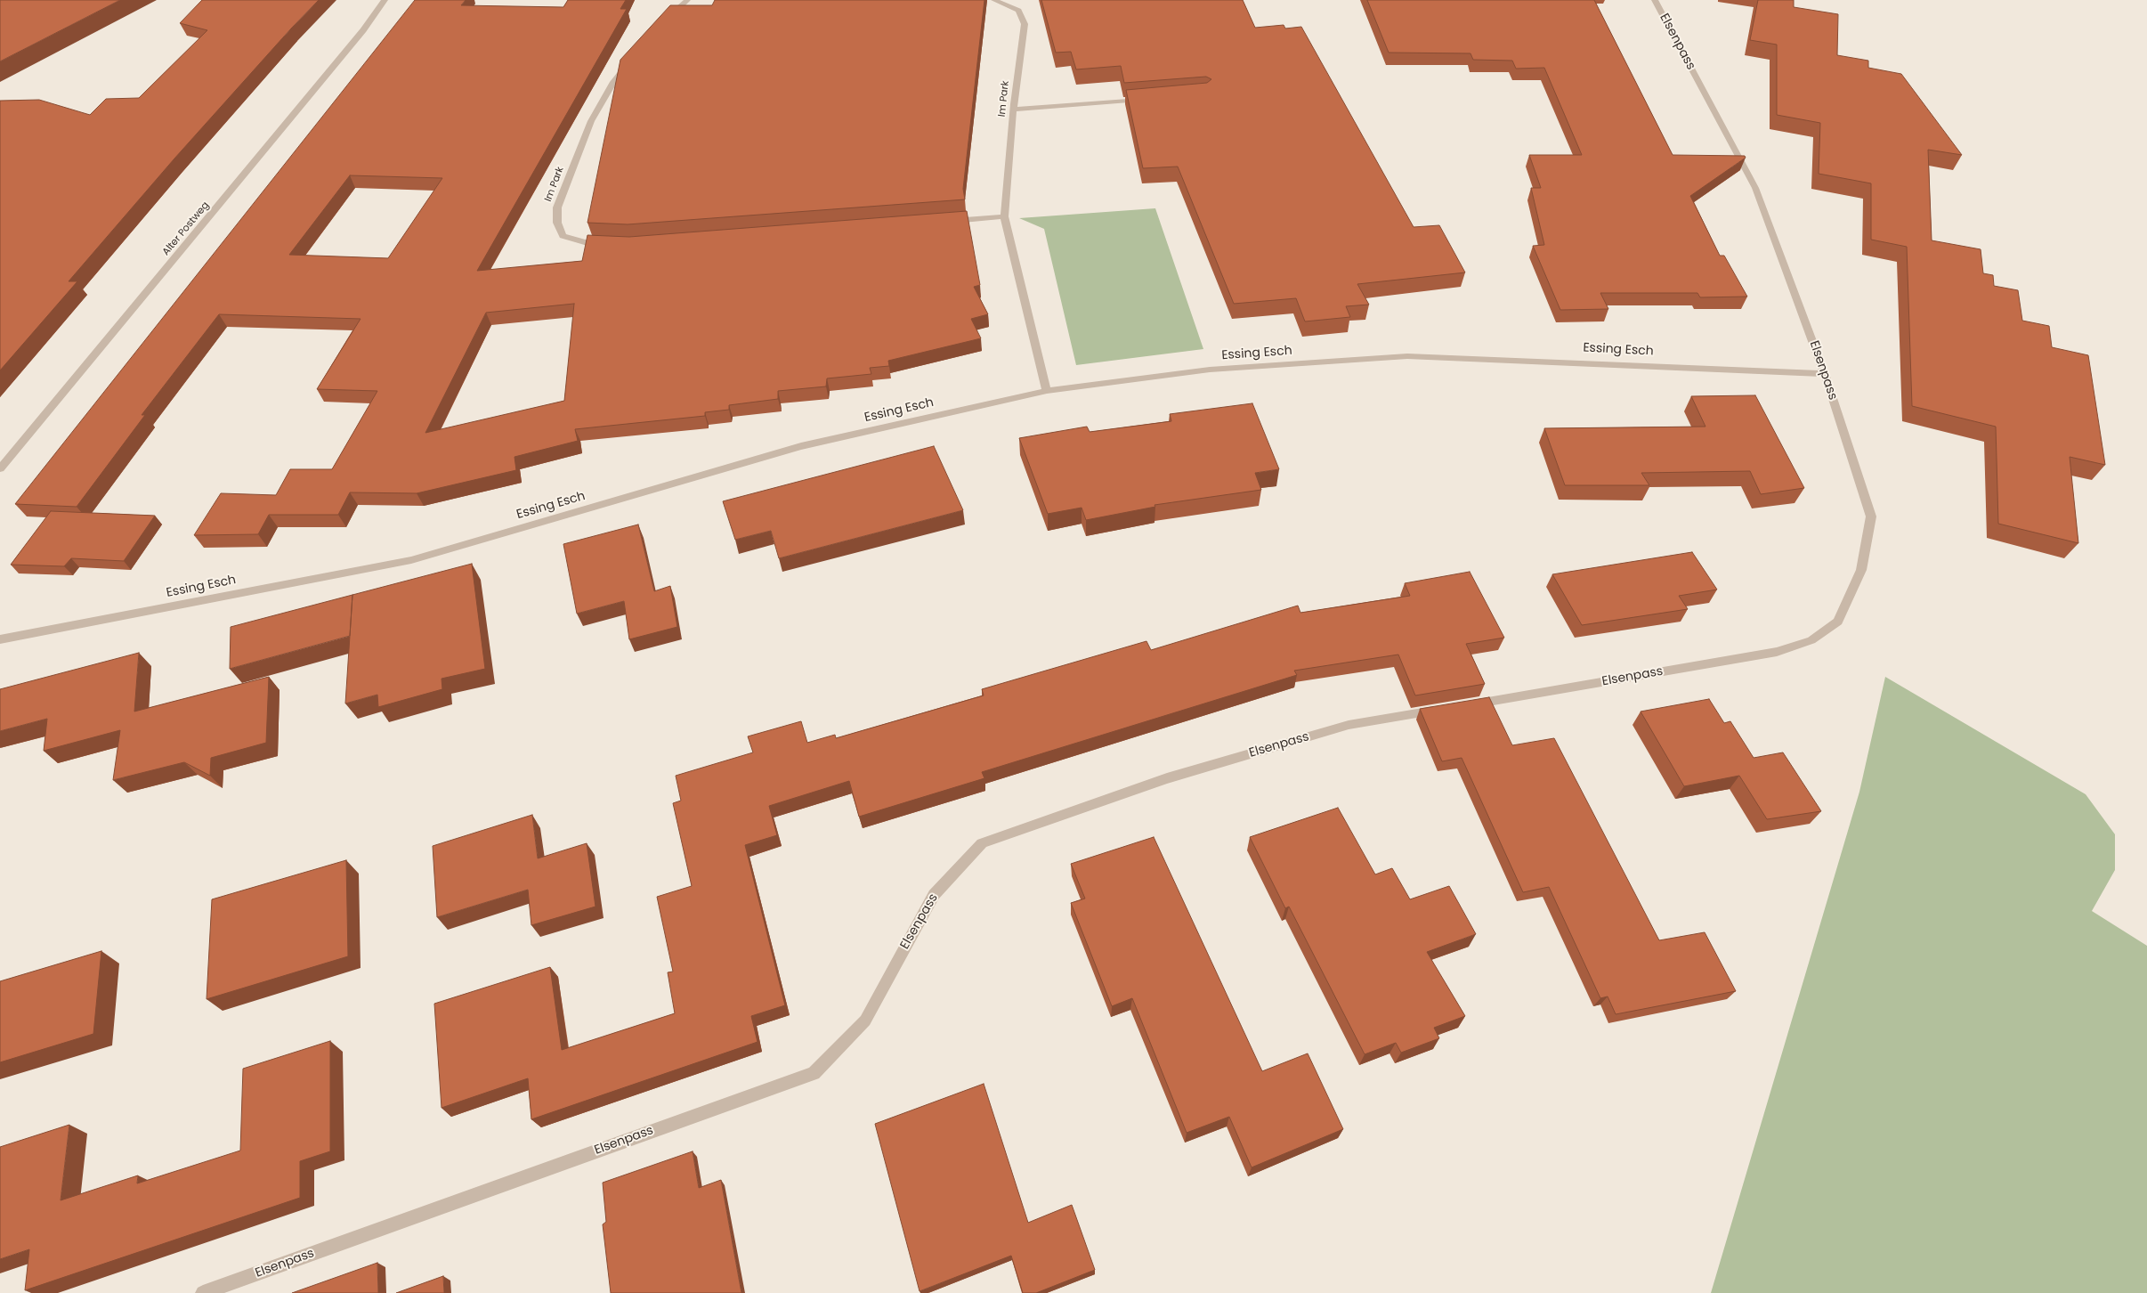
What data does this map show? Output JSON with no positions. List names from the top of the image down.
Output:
{
  "streets": {
    "street": [
      "Elsenpass",
      "Im Park",
      "Alter Postweg",
      "Essing Esch"
    ]
  },
  "crossings": [
    ["Elsenpass", "Essing Esch"],
    ["Im Park", "Essing Esch"]
  ]
}
